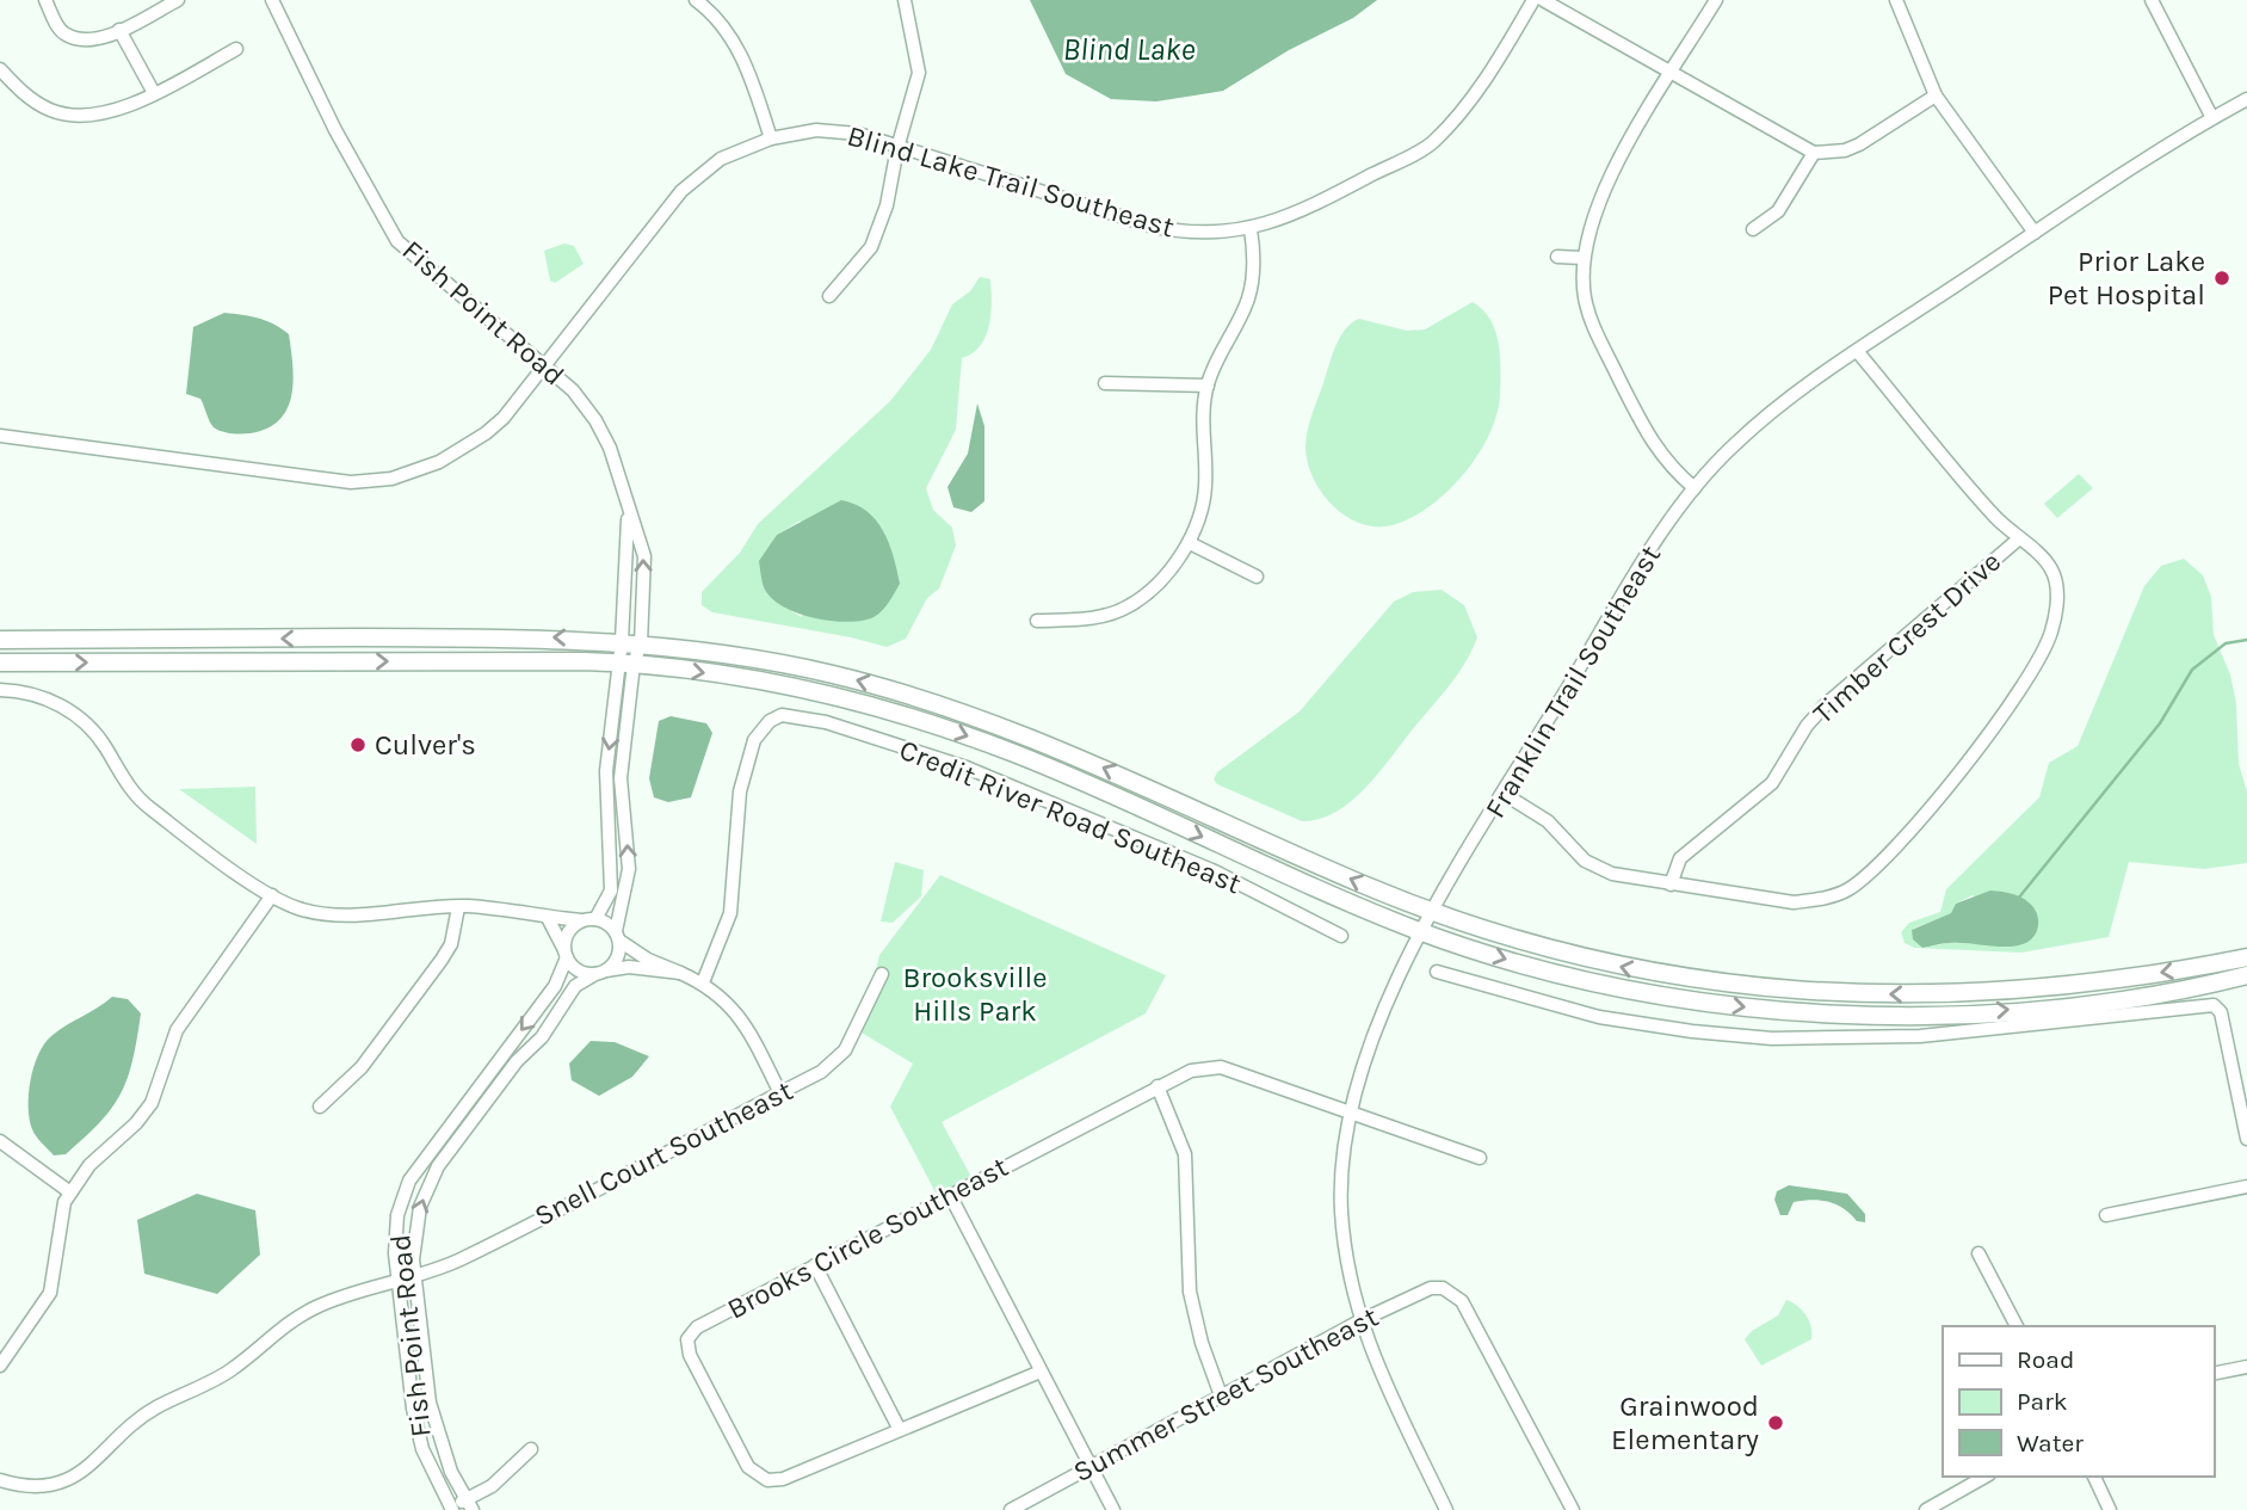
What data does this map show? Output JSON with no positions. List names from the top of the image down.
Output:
{
  "streets": {
    "street": [
      "Blind Lake Trail Southeast",
      "Fish Point Road",
      "Timber Crest Drive",
      "Franklin Trail Southeast",
      "Credit River Road Southeast",
      "Snell Court Southeast",
      "Brooks Circle Southeast",
      "Summer Street Southeast"
    ]
  },
  "crossings": [
    ["Blind Lake Trail Southeast", "Fish Point Road"],
    ["Fish Point Road", "Snell Court Southeast"],
    ["Franklin Trail Southeast", "Brooks Circle Southeast"],
    ["Franklin Trail Southeast", "Summer Street Southeast"]
  ],
  "water": ["Blind Lake"],
  "parks": ["Brooksville Hills Park"],
  "places": ["Prior Lake Pet Hospital", "Culver's", "Grainwood Elementary"],
  "legend": ["Road", "Park", "Water"]
}
